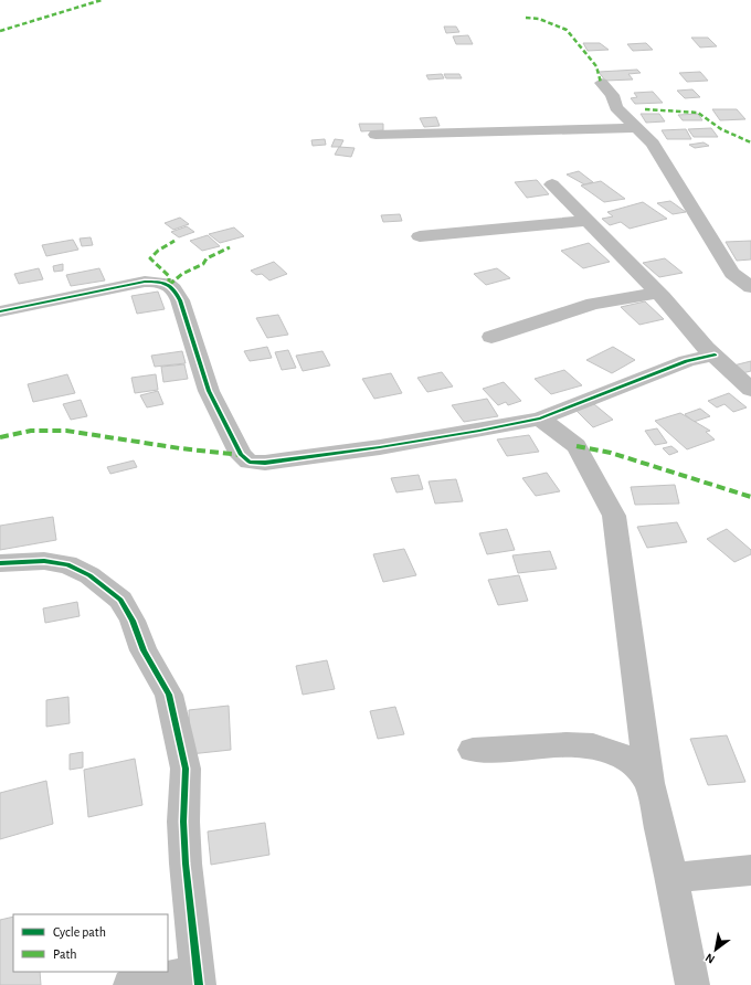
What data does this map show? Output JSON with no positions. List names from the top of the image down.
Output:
{
  "legend": ["Cycle path", "Path"],
  "north": "bottom left"
}
